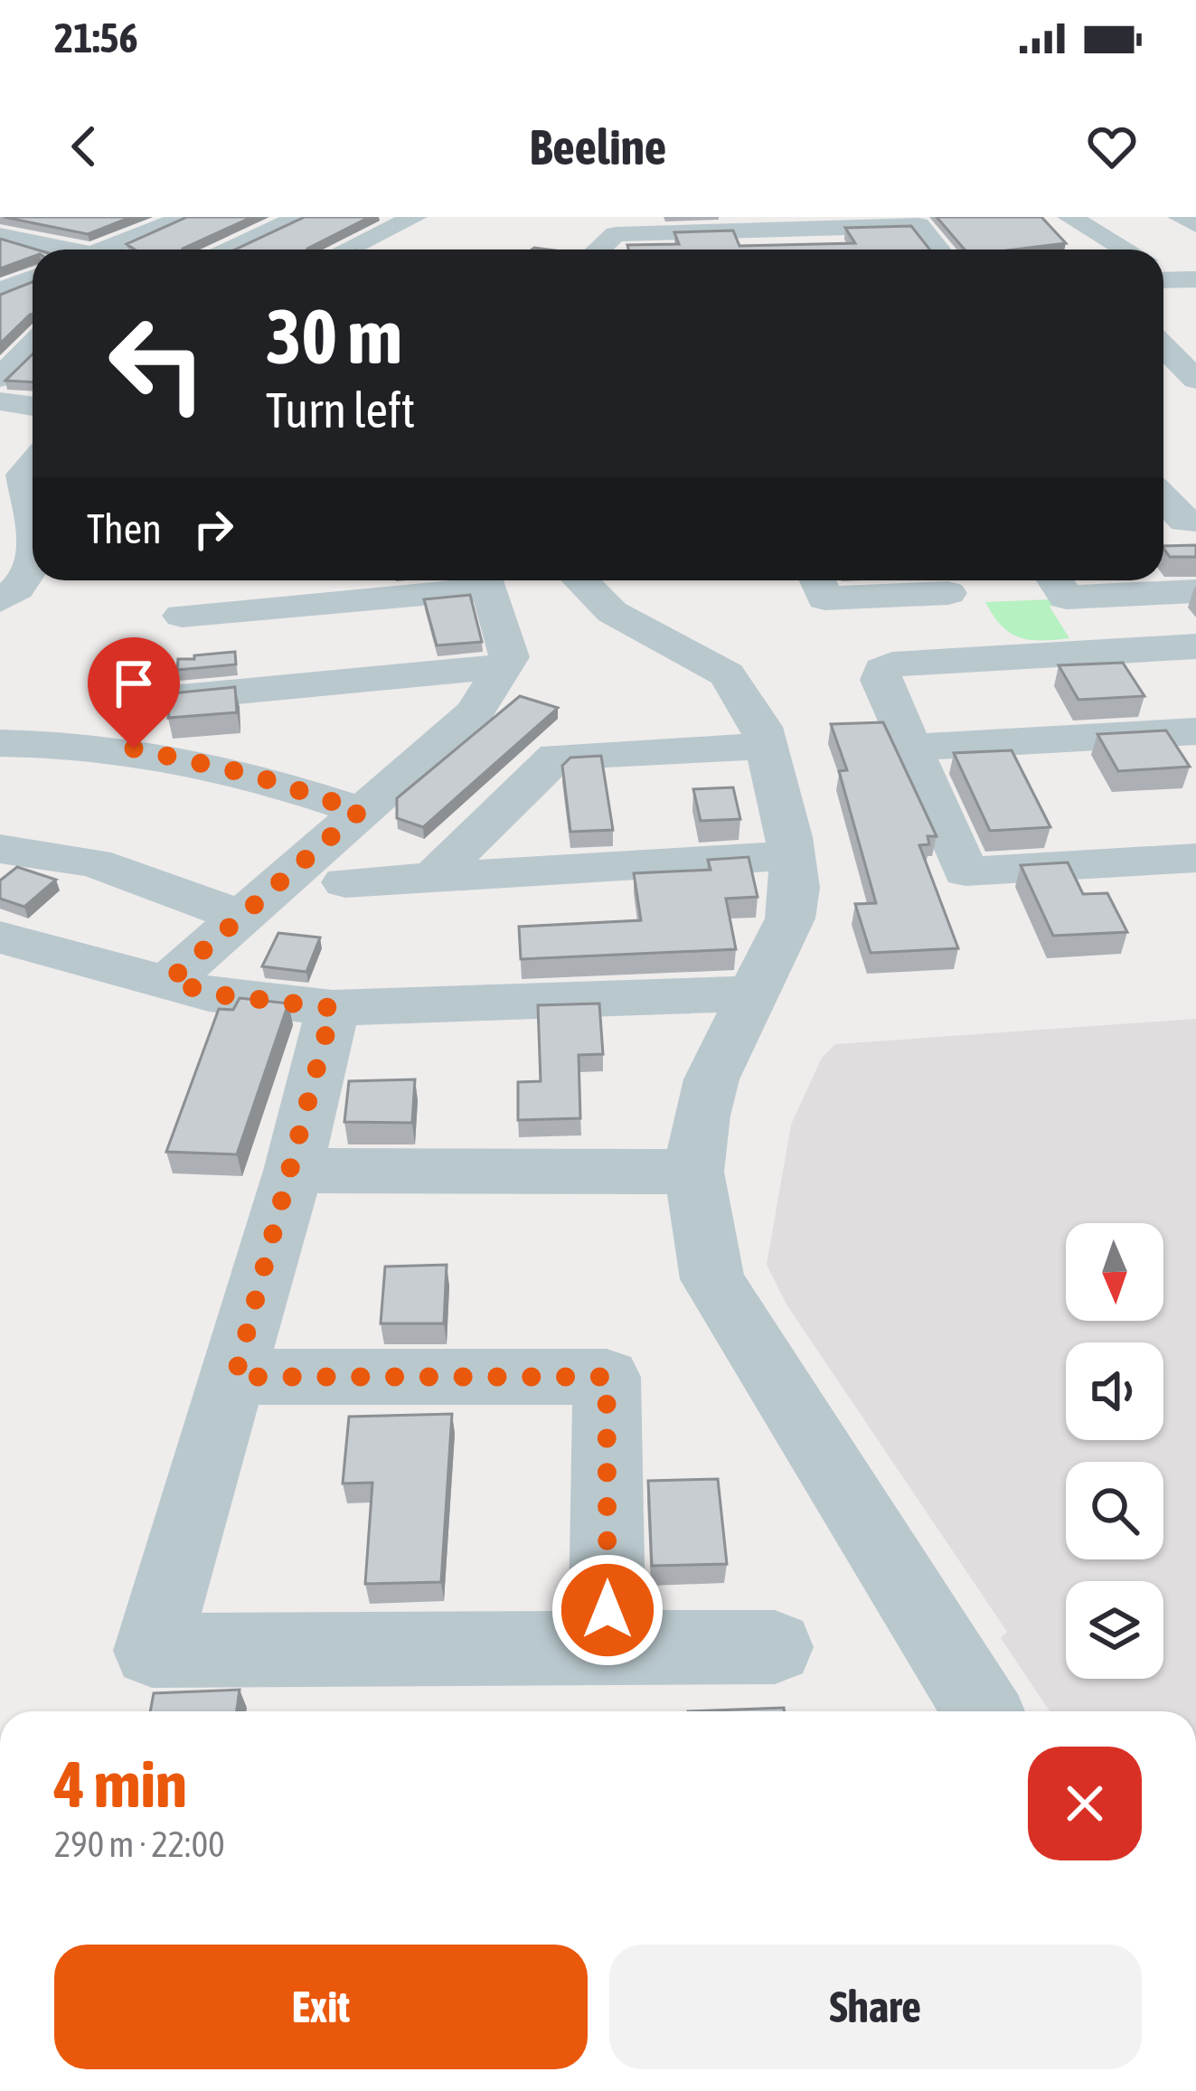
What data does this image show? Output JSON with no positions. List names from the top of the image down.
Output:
{
  "north": "bottom",
  "page": {
    "status": "21:56",
    "header": "Beeline",
    "turn": ["30 m", "Turn left"],
    "then": "Then",
    "heading": ["4 min", "290 m · 22:00"],
    "buttons": ["Exit", "Share"]
  }
}
